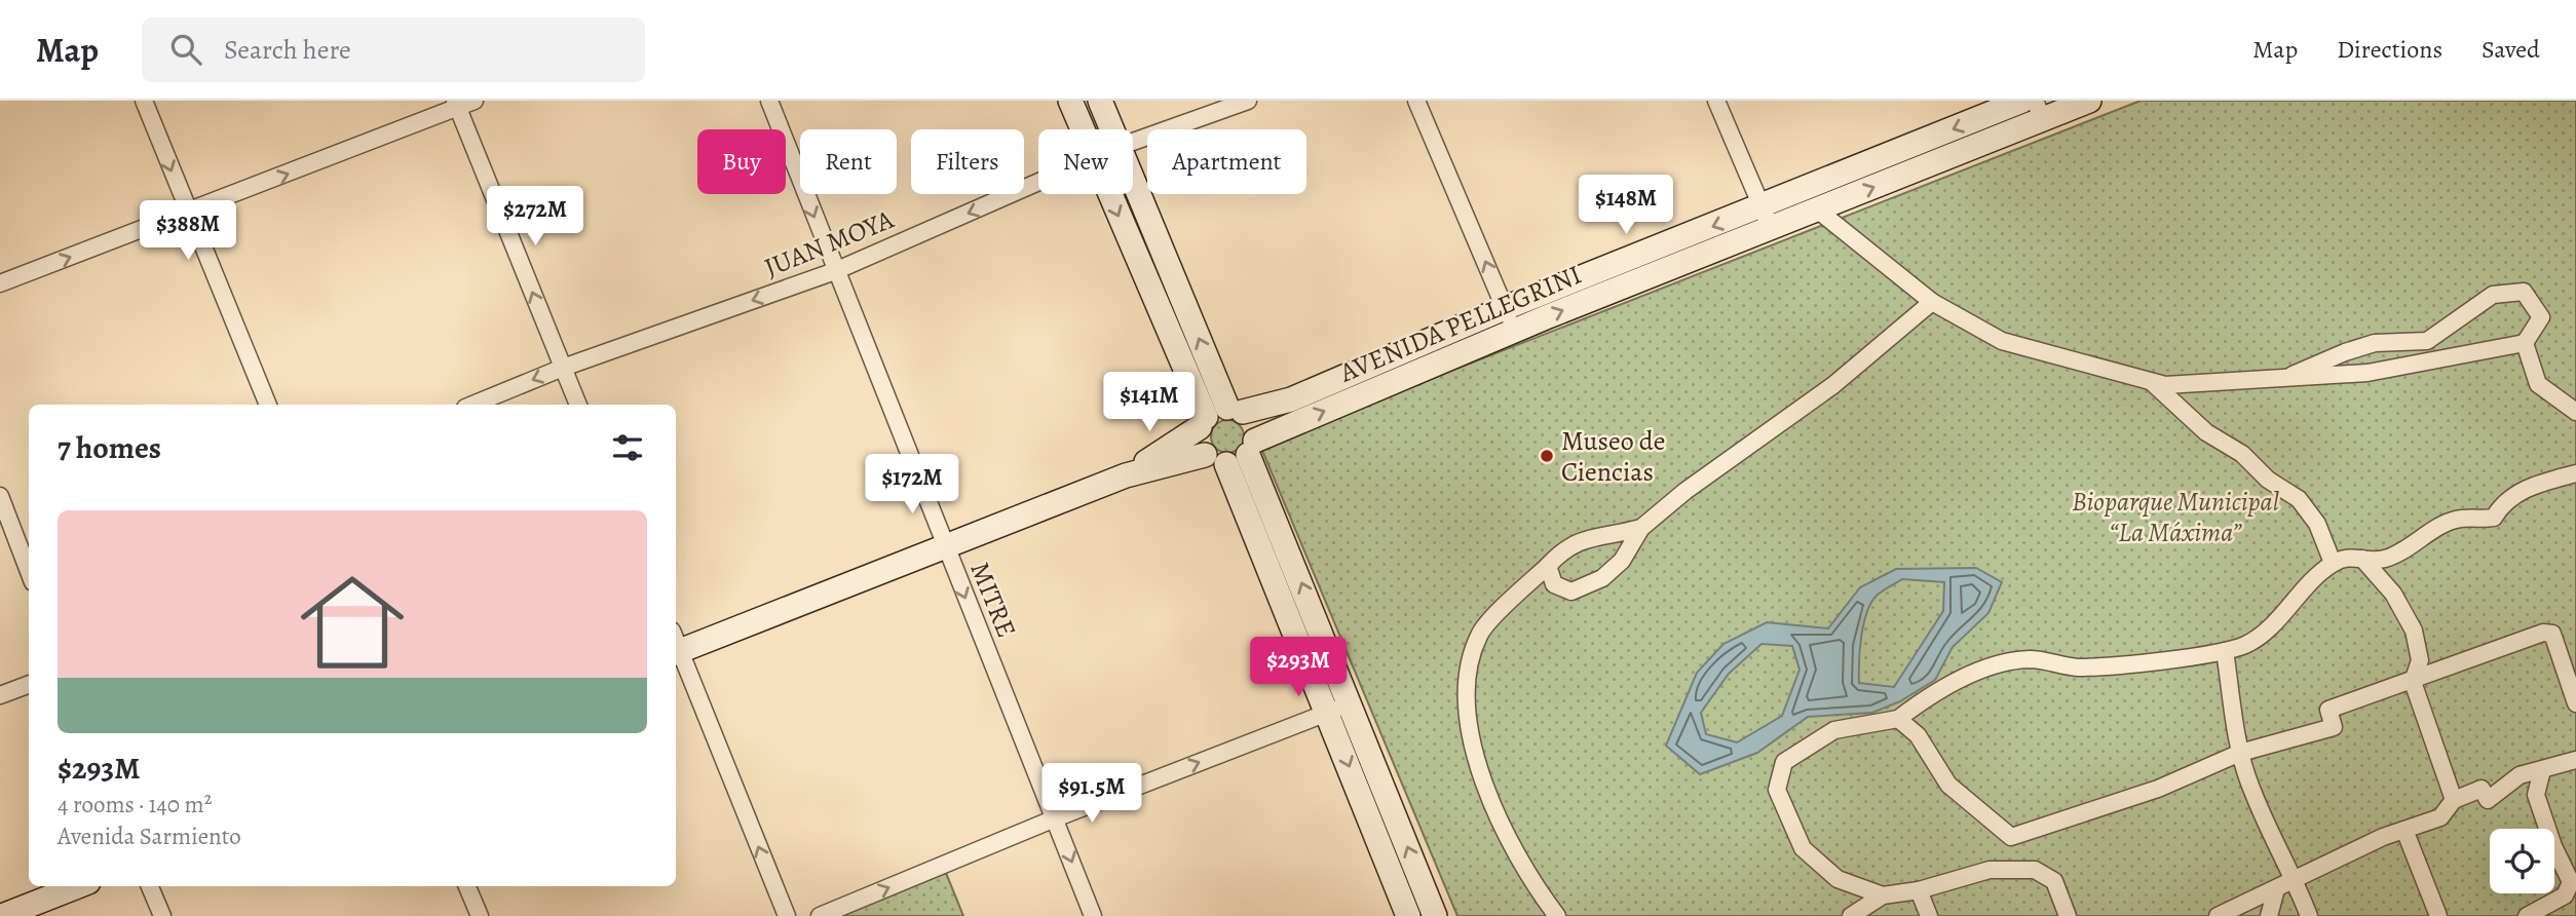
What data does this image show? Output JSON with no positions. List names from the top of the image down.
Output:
{
  "streets": {
    "main road": ["AVENIDA PELLEGRINI"],
    "street": ["JUAN MOYA", "MITRE"]
  },
  "crossings": [
    ["JUAN MOYA", "MITRE"]
  ],
  "one_way": ["JUAN MOYA", "MITRE"],
  "parks": ["Bioparque Municipal “La Máxima”"],
  "places": ["Museo de Ciencias"],
  "page": {
    "header": "Map",
    "search": "Search here",
    "nav": ["Map", "Directions", "Saved"],
    "chip": [
      "Buy",
      "Rent",
      "Filters",
      "New",
      "Apartment"
    ],
    "price": [
      "$148M",
      "$272M",
      "$388M",
      "$141M",
      "$172M",
      "$293M",
      "$91.5M"
    ],
    "heading": "7 homes",
    "list": [
      {
        "name": "$293M",
        "note": "4 rooms · 140 m² · Avenida Sarmiento"
      }
    ]
  }
}
